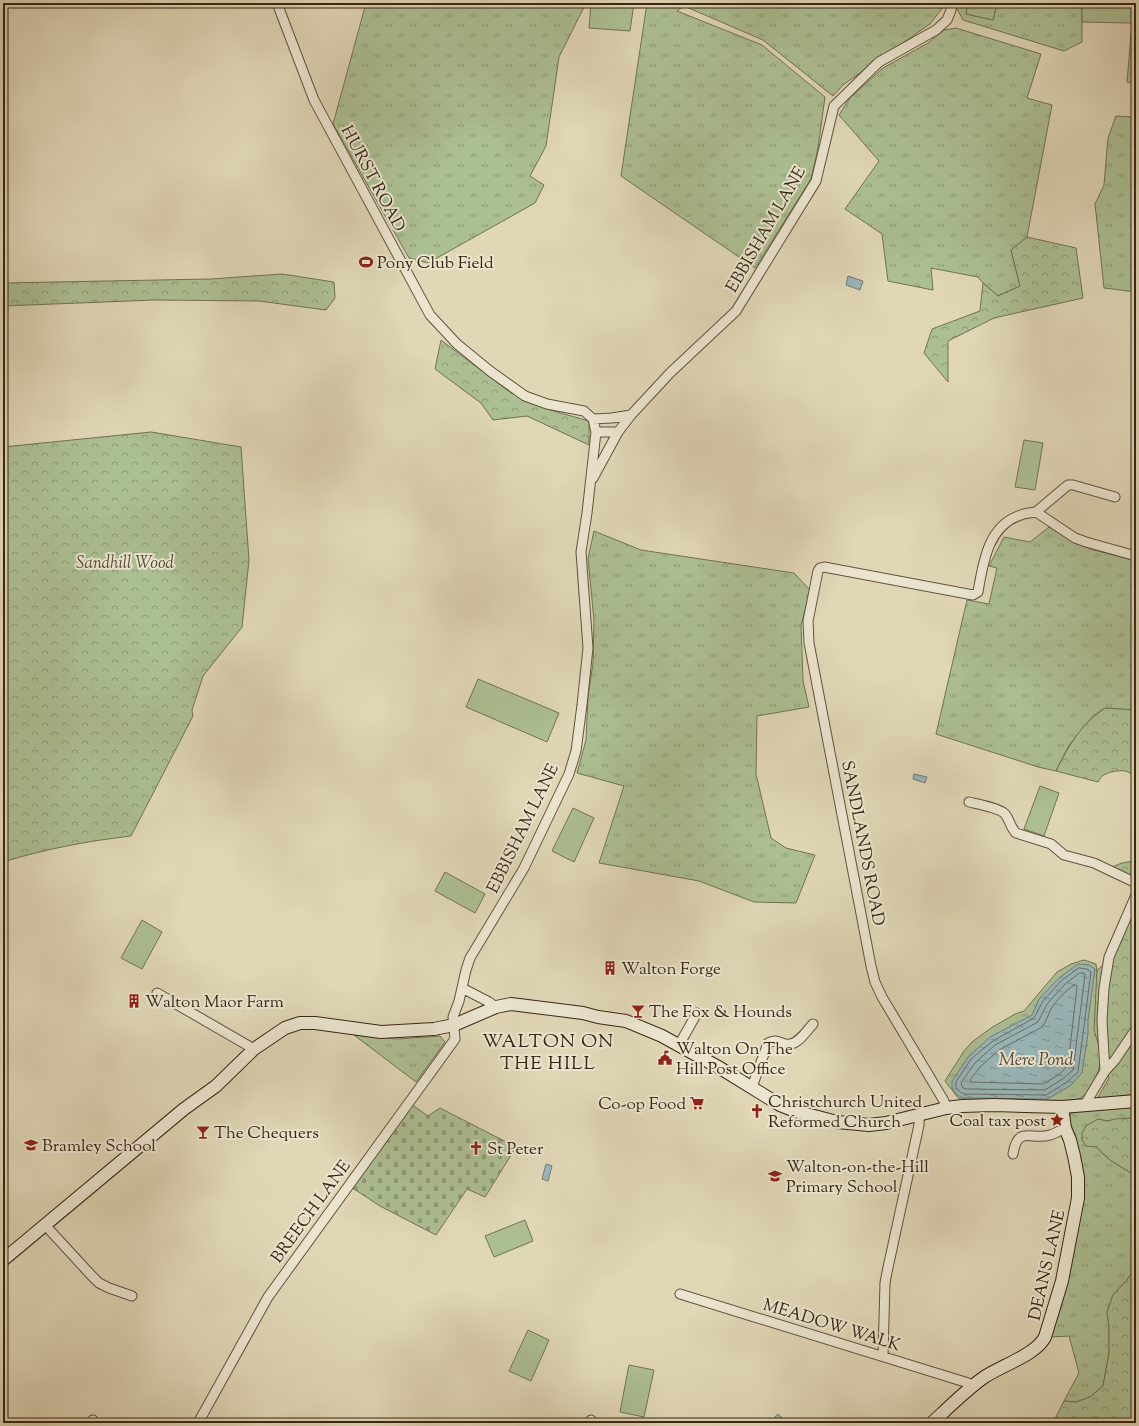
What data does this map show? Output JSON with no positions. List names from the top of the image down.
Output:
{
  "streets": {
    "main road": ["DEANS LANE"],
    "street": [
      "HURST ROAD",
      "EBBISHAM LANE",
      "SANDLANDS ROAD",
      "BREECH LANE",
      "MEADOW WALK"
    ]
  },
  "crossings": [
    ["HURST ROAD", "EBBISHAM LANE"],
    ["EBBISHAM LANE", "BREECH LANE"],
    ["DEANS LANE", "MEADOW WALK"]
  ],
  "districts": ["WALTON ON THE HILL"],
  "water": ["Mere Pond"],
  "parks": ["Sandhill Wood"],
  "places": {
    "sports": ["Pony Club Field"],
    "building": ["Walton Forge", "Walton Maor Farm"],
    "bar": ["The Fox & Hounds", "The Chequers"],
    "public building": ["Walton On The Hill Post Office"],
    "supermarket": ["Co-op Food"],
    "church": ["Christchurch United Reformed Church", "St Peter"],
    "place": ["Coal tax post"],
    "school or university": ["Bramley School", "Walton-on-the-Hill Primary School"]
  }
}
